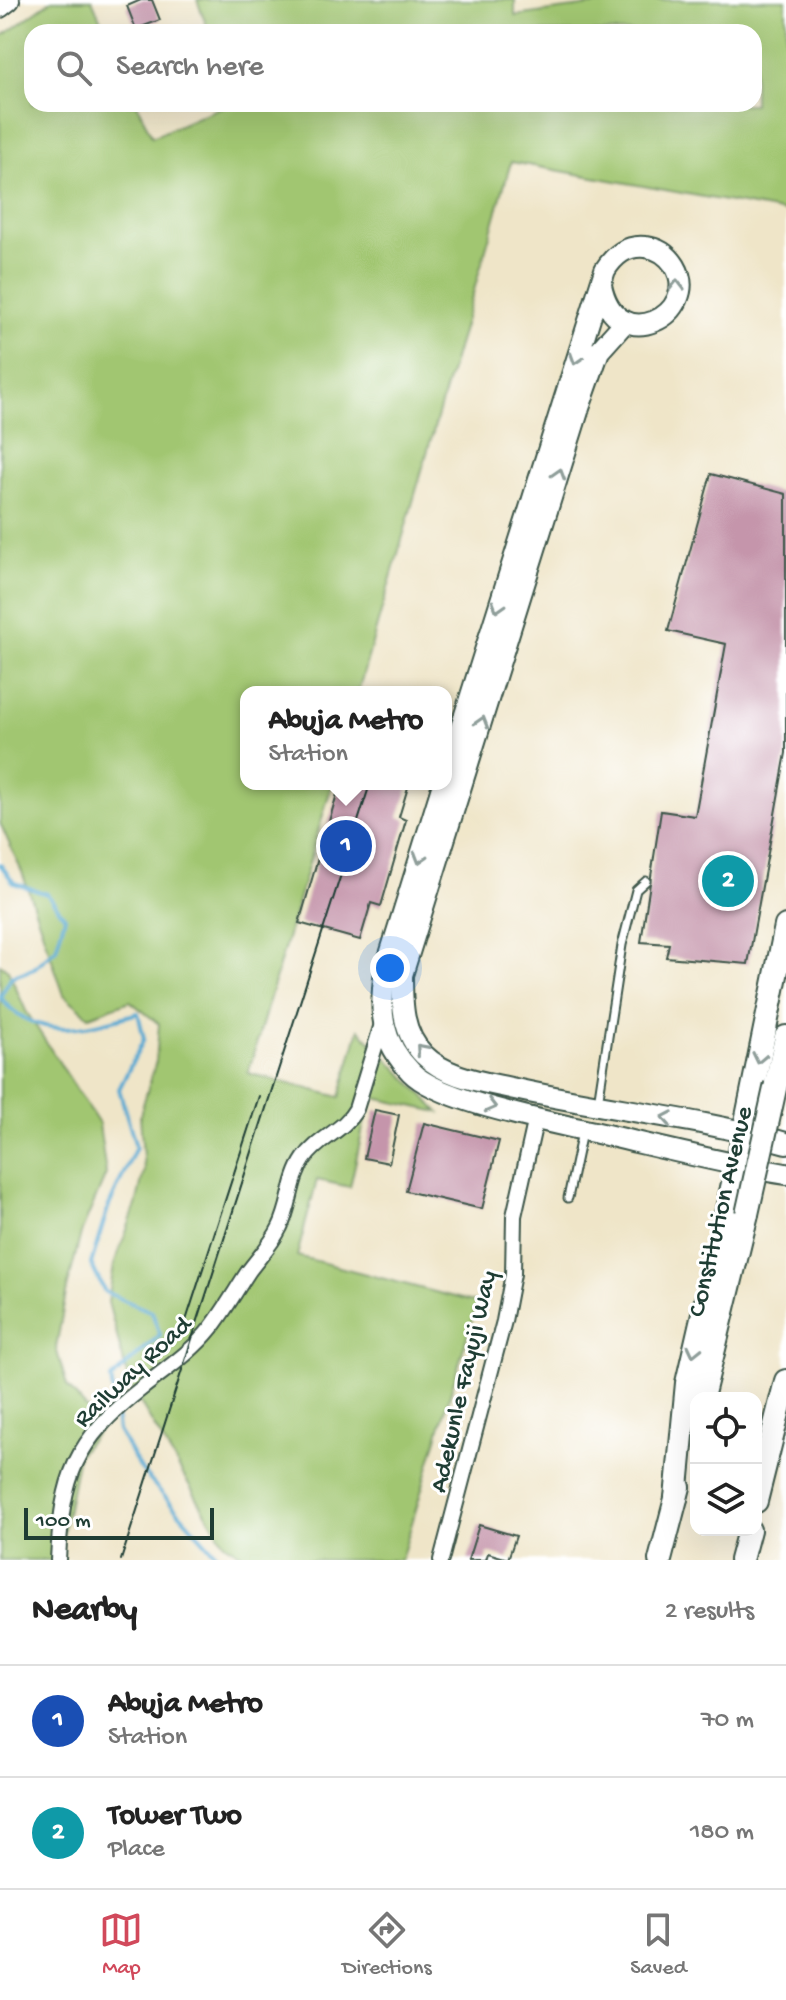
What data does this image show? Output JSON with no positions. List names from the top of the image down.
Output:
{
  "streets": {
    "main road": ["Constitution Avenue"],
    "street": ["Railway Road", "Adekunle Fayuji Way"]
  },
  "scale_bar": "100 m",
  "page": {
    "search": "Search here",
    "popup": ["Abuja Metro", "Station"],
    "pins": ["1", "2"],
    "scale": "100 m",
    "heading": ["Nearby", "2 results"],
    "list": [
      {
        "mark": "1",
        "name": "Abuja Metro",
        "note": "Station",
        "value": "70 m"
      },
      {
        "mark": "2",
        "name": "Tower Two",
        "note": "Place",
        "value": "180 m"
      }
    ],
    "nav": ["Map", "Directions", "Saved"]
  }
}
